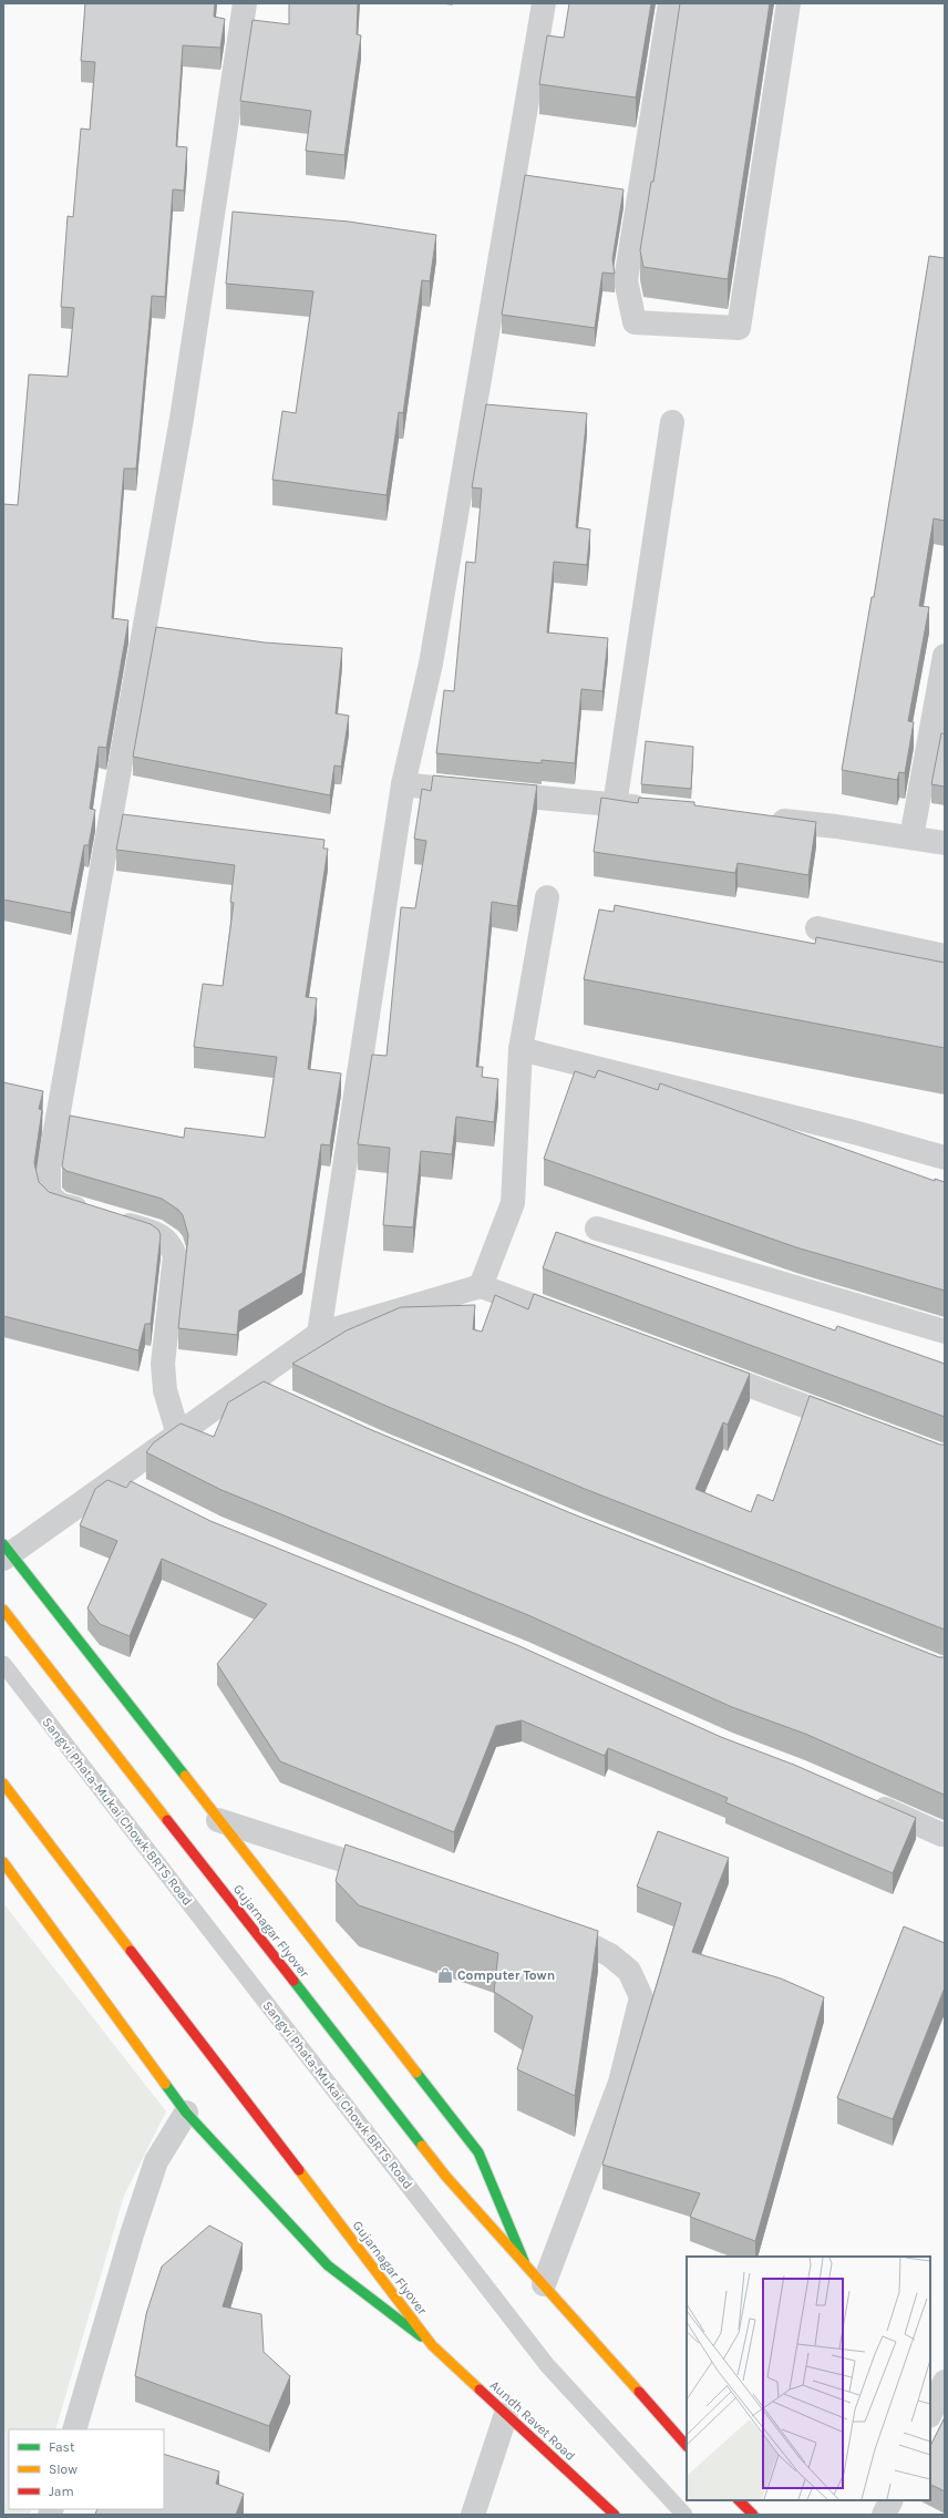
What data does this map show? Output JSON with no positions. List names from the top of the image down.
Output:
{
  "streets": {
    "main road": ["Gujarnagar Flyover", "Aundh Ravet Road"],
    "lane": ["Sangvi Phata-Mukai Chowk BRTS Road"]
  },
  "crossings": [
    ["Gujarnagar Flyover", "Aundh Ravet Road"]
  ],
  "places": {
    "shop": ["Computer Town"]
  },
  "legend": ["Fast", "Slow", "Jam"]
}
